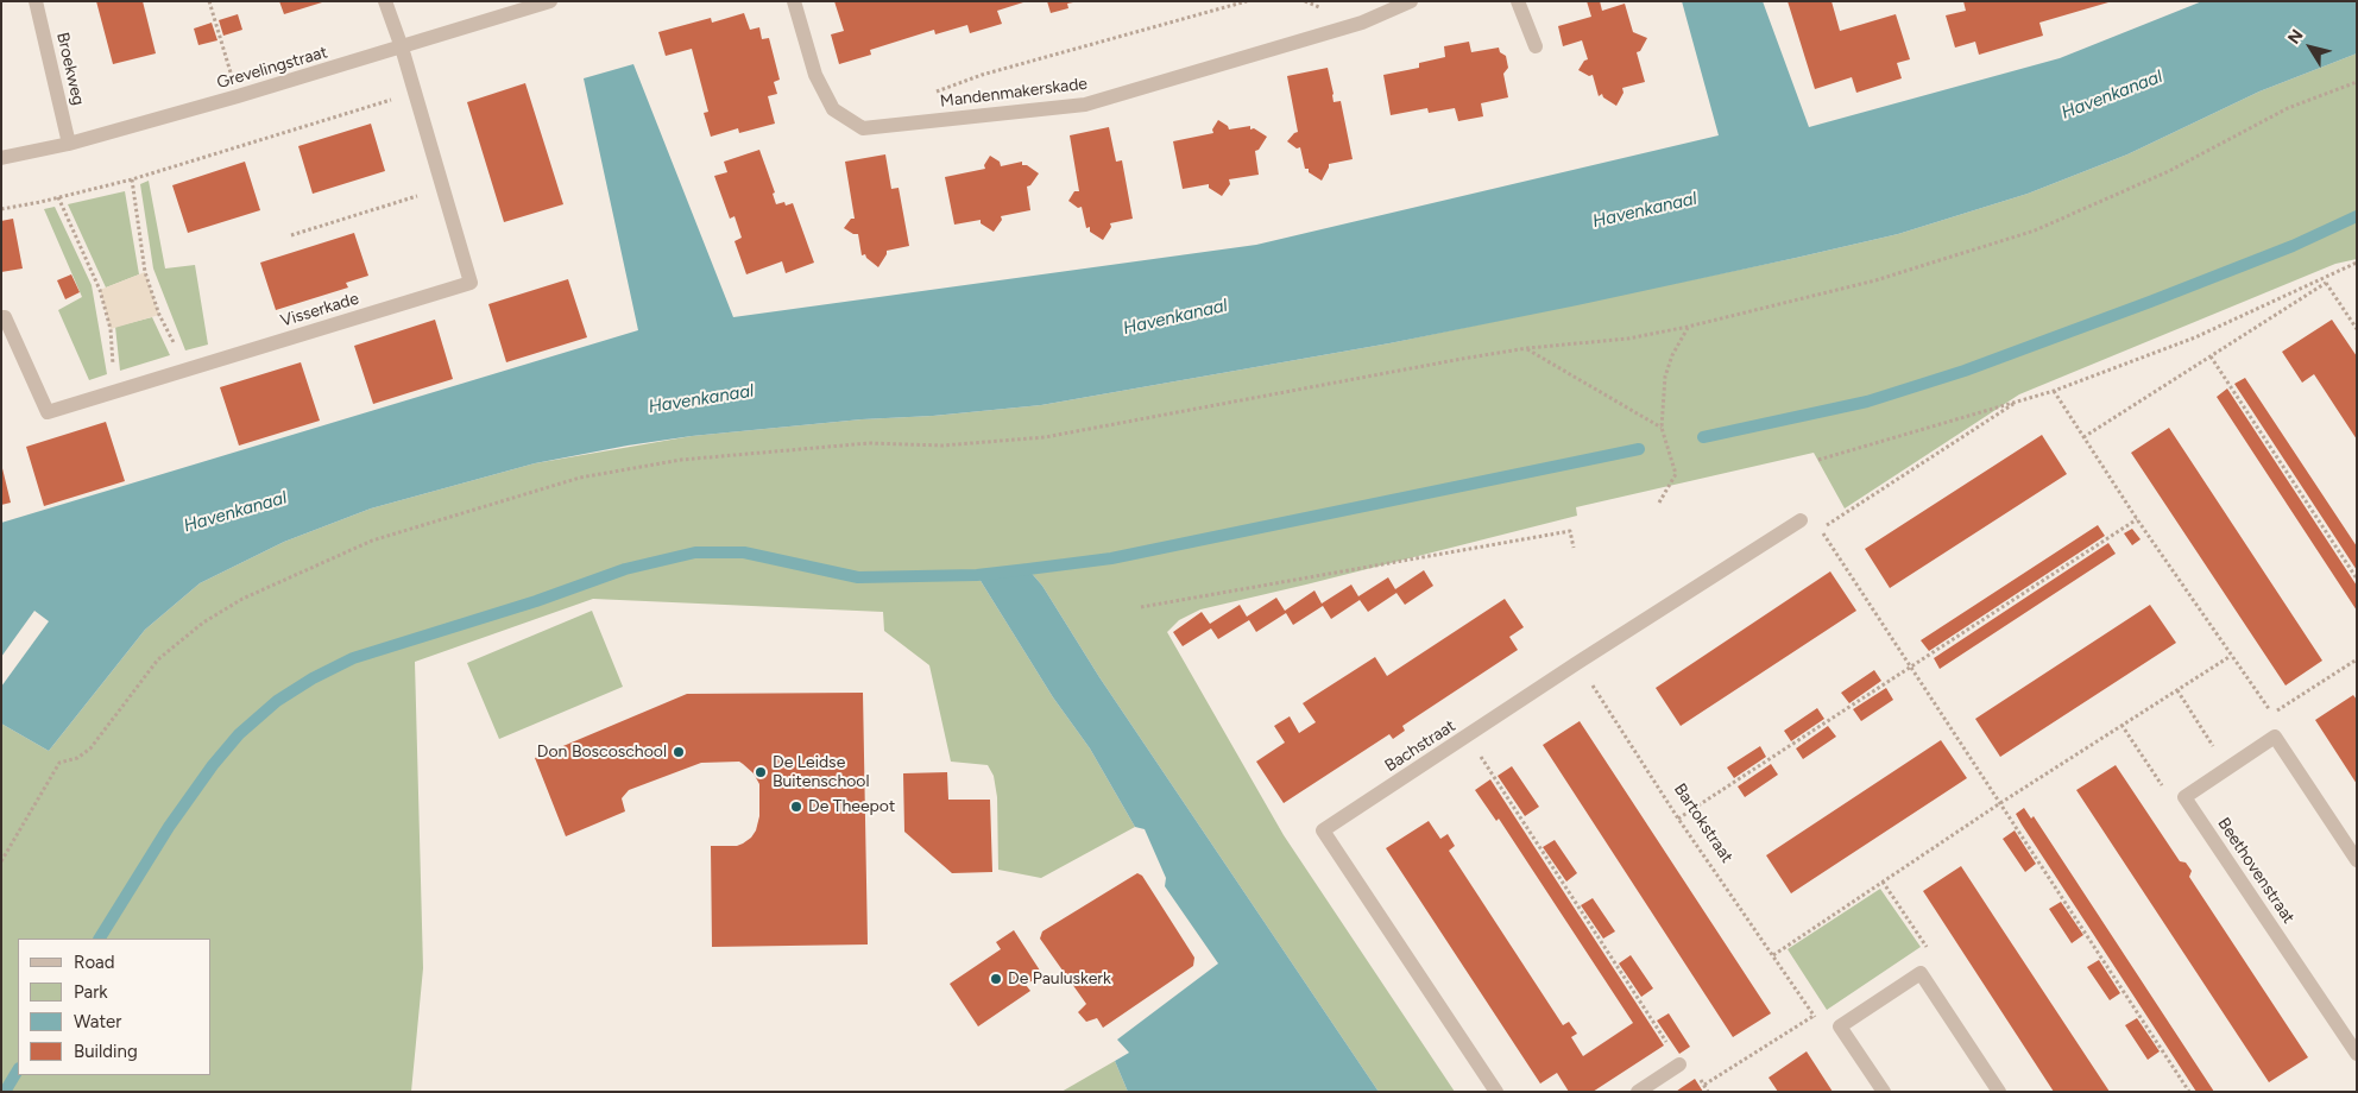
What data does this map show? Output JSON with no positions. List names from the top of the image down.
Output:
{
  "streets": {
    "street": [
      "Grevelingstraat",
      "Broekweg",
      "Mandenmakerskade",
      "Visserkade",
      "Bachstraat",
      "Beethovenstraat"
    ],
    "path": ["Bartokstraat"]
  },
  "crossings": [
    ["Grevelingstraat", "Broekweg"],
    ["Grevelingstraat", "Visserkade"]
  ],
  "water": ["Havenkanaal"],
  "places": [
    "Don Boscoschool",
    "De Leidse Buitenschool",
    "De Theepot",
    "De Pauluskerk"
  ],
  "legend": [
    "Road",
    "Park",
    "Water",
    "Building"
  ],
  "north": "top left"
}
